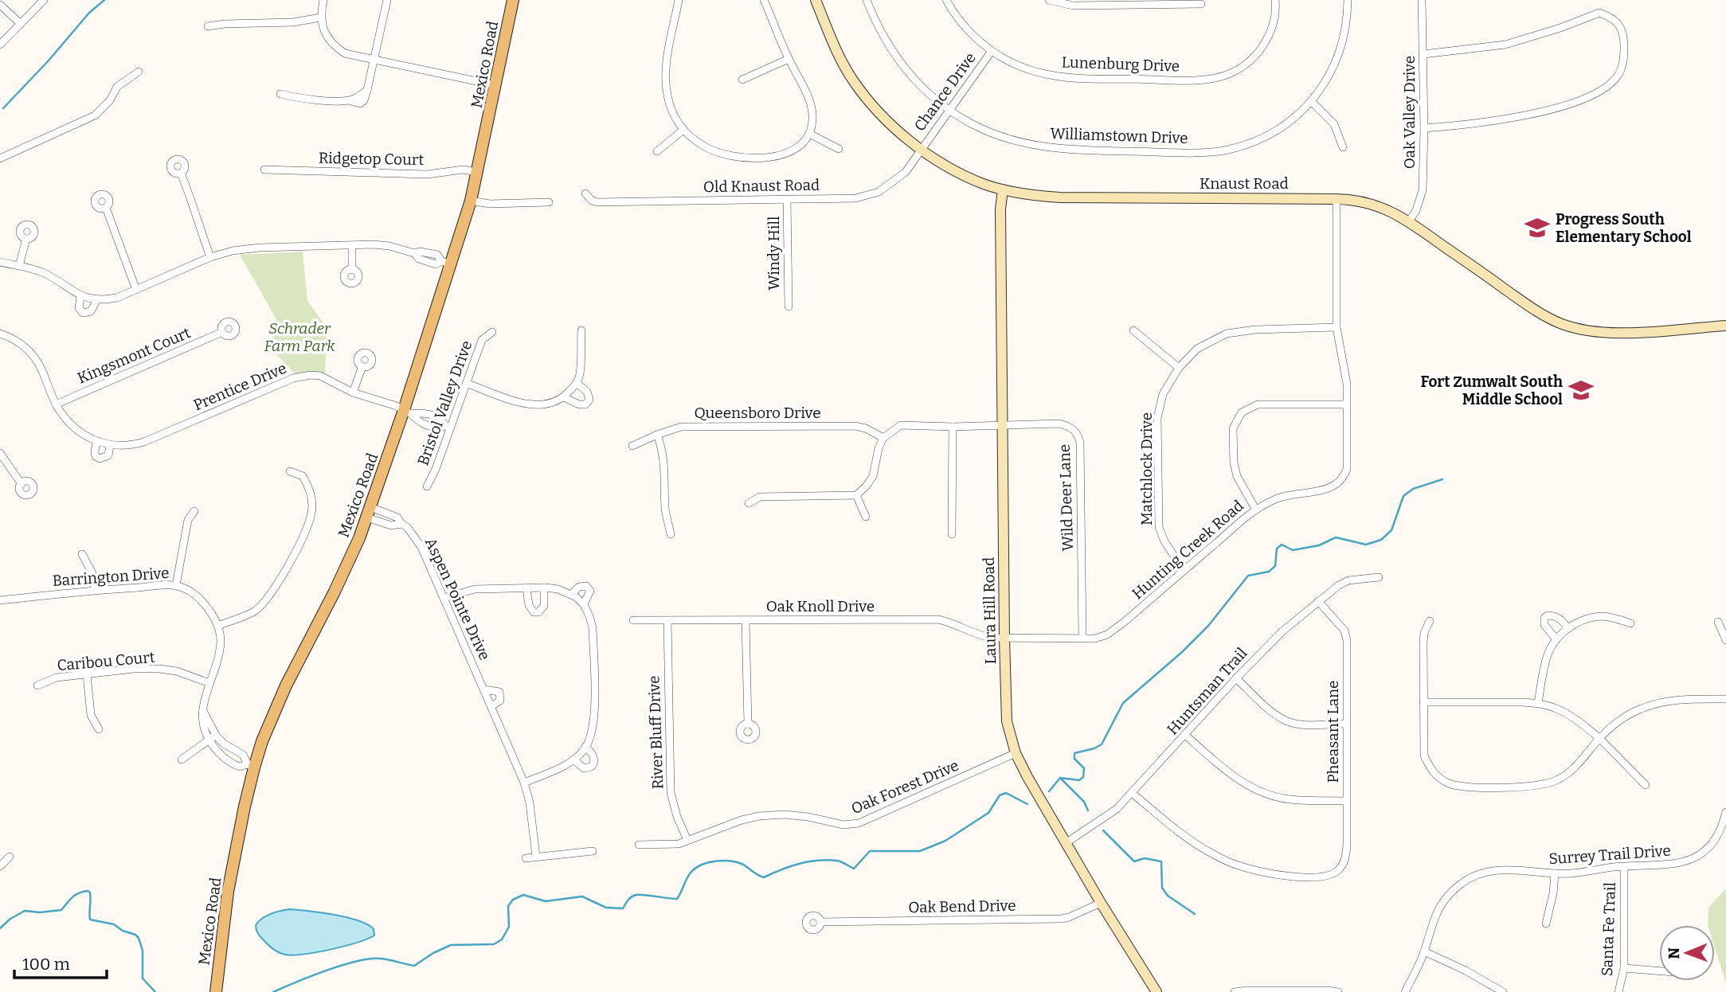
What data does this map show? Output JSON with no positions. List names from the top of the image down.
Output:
{
  "streets": {
    "main road": ["Mexico Road", "Knaust Road", "Laura Hill Road"],
    "street": [
      "Lunenburg Drive",
      "Chance Drive",
      "Oak Valley Drive",
      "Williamstown Drive",
      "Ridgetop Court",
      "Old Knaust Road",
      "Windy Hill",
      "Kingsmont Court",
      "Prentice Drive",
      "Bristol Valley Drive",
      "Queensboro Drive",
      "Matchlock Drive",
      "Wild Deer Lane",
      "Hunting Creek Road",
      "Barrington Drive",
      "Aspen Pointe Drive",
      "Oak Knoll Drive",
      "Caribou Court",
      "Huntsman Trail",
      "Pheasant Lane",
      "River Bluff Drive",
      "Oak Forest Drive",
      "Surrey Trail Drive",
      "Oak Bend Drive",
      "Santa Fe Trail"
    ]
  },
  "crossings": [
    ["Lunenburg Drive", "Chance Drive"],
    ["Mexico Road", "Ridgetop Court"],
    ["Mexico Road", "Prentice Drive"],
    ["Mexico Road", "Aspen Pointe Drive"],
    ["Chance Drive", "Williamstown Drive"],
    ["Chance Drive", "Knaust Road"],
    ["Chance Drive", "Old Knaust Road"],
    ["Oak Valley Drive", "Knaust Road"],
    ["Knaust Road", "Old Knaust Road"],
    ["Knaust Road", "Hunting Creek Road"],
    ["Knaust Road", "Laura Hill Road"],
    ["Old Knaust Road", "Windy Hill"],
    ["Kingsmont Court", "Prentice Drive"],
    ["Prentice Drive", "Bristol Valley Drive"],
    ["Matchlock Drive", "Hunting Creek Road"],
    ["Wild Deer Lane", "Hunting Creek Road"],
    ["Wild Deer Lane", "Laura Hill Road"],
    ["Hunting Creek Road", "Oak Knoll Drive"],
    ["Hunting Creek Road", "Laura Hill Road"],
    ["Oak Knoll Drive", "Laura Hill Road"],
    ["Oak Knoll Drive", "River Bluff Drive"],
    ["Laura Hill Road", "Huntsman Trail"],
    ["Laura Hill Road", "Oak Forest Drive"],
    ["Laura Hill Road", "Oak Bend Drive"],
    ["Huntsman Trail", "Pheasant Lane"],
    ["River Bluff Drive", "Oak Forest Drive"],
    ["Surrey Trail Drive", "Santa Fe Trail"]
  ],
  "parks": ["Schrader Farm Park"],
  "places": {
    "school or university": ["Progress South Elementary School", "Fort Zumwalt South Middle School"]
  },
  "scale_bar": "100 m",
  "north": "left"
}
